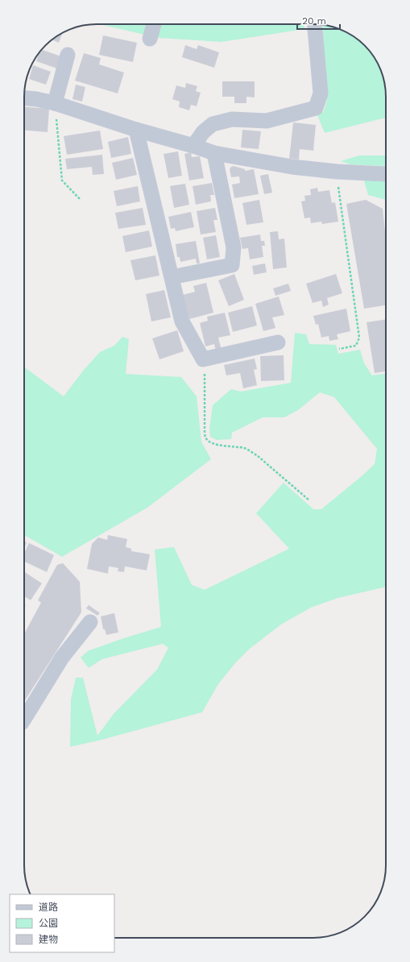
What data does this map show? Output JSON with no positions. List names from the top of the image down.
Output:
{
  "legend": ["道路", "公園", "建物"],
  "scale_bar": "20 m"
}
